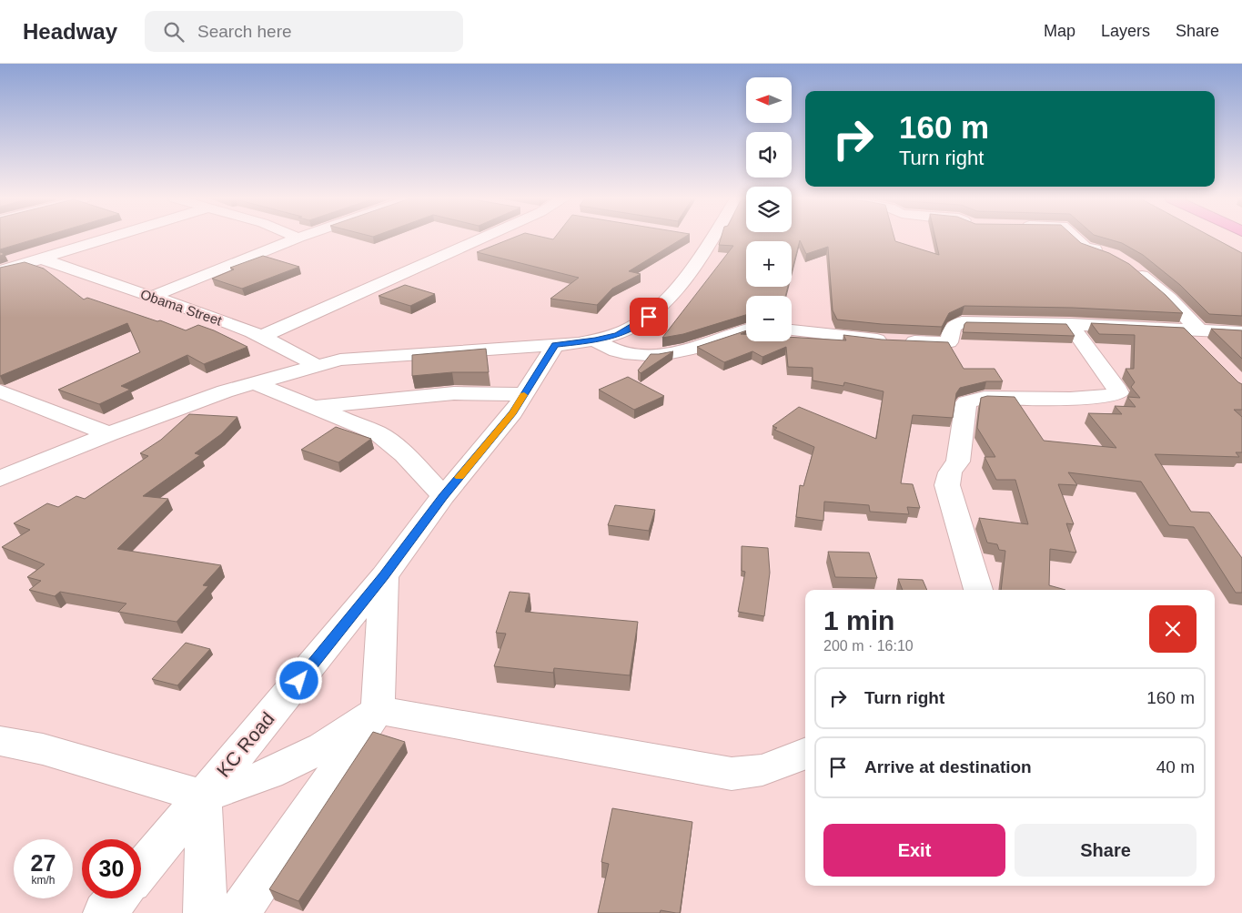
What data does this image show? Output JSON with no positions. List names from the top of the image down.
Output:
{
  "streets": {
    "street": ["Obama Street", "KC Road"]
  },
  "north": "left",
  "page": {
    "header": "Headway",
    "search": "Search here",
    "nav": ["Map", "Layers", "Share"],
    "map_buttons": ["+", "−"],
    "turn": ["160 m", "Turn right"],
    "heading": ["1 min", "200 m · 16:10"],
    "list": [
      {
        "name": "Turn right",
        "value": "160 m"
      },
      {
        "name": "Arrive at destination",
        "value": "40 m"
      }
    ],
    "buttons": ["Exit", "Share"],
    "speed": "27 km/h",
    "limit": "30"
  }
}
